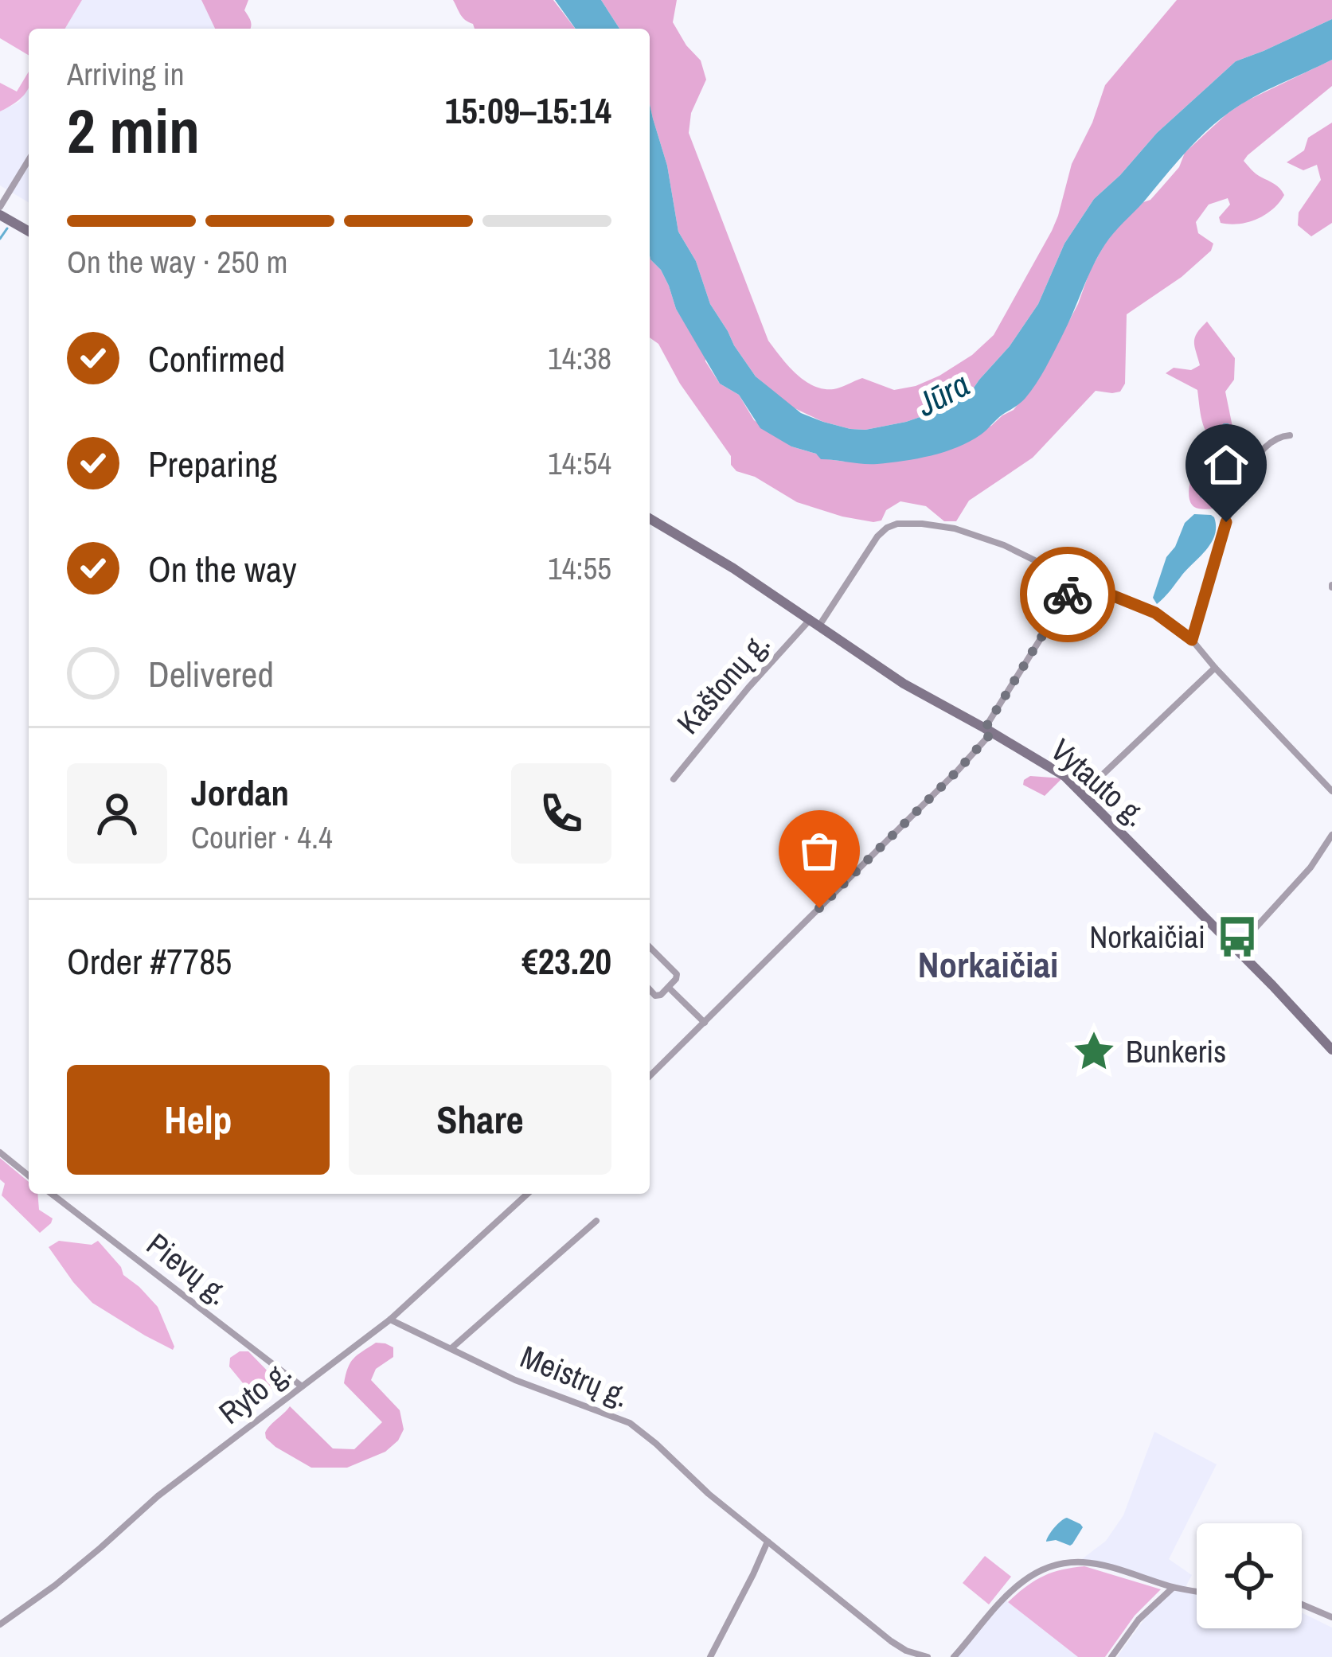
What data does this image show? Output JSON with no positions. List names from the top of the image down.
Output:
{
  "streets": {
    "main road": ["Vytauto g."],
    "street": [
      "Kaštonų g.",
      "Pievų g.",
      "Meistrų g.",
      "Ryto g."
    ]
  },
  "crossings": [
    ["Kaštonų g.", "Vytauto g."],
    ["Pievų g.", "Ryto g."],
    ["Meistrų g.", "Ryto g."]
  ],
  "districts": ["Norkaičiai"],
  "water": ["Jūra"],
  "places": {
    "bus stop": ["Norkaičiai"],
    "place": ["Bunkeris"]
  },
  "page": {
    "heading": ["2 min", "Arriving in", "15:09–15:14"],
    "panel": [
      "Jordan",
      "Courier · 4.4",
      "Order #7785",
      "€23.20"
    ],
    "bar": "On the way · 250 m",
    "list": [
      ["Confirmed", "14:38"],
      ["Preparing", "14:54"],
      ["On the way", "14:55"],
      "Delivered"
    ],
    "buttons": ["Help", "Share"]
  }
}
